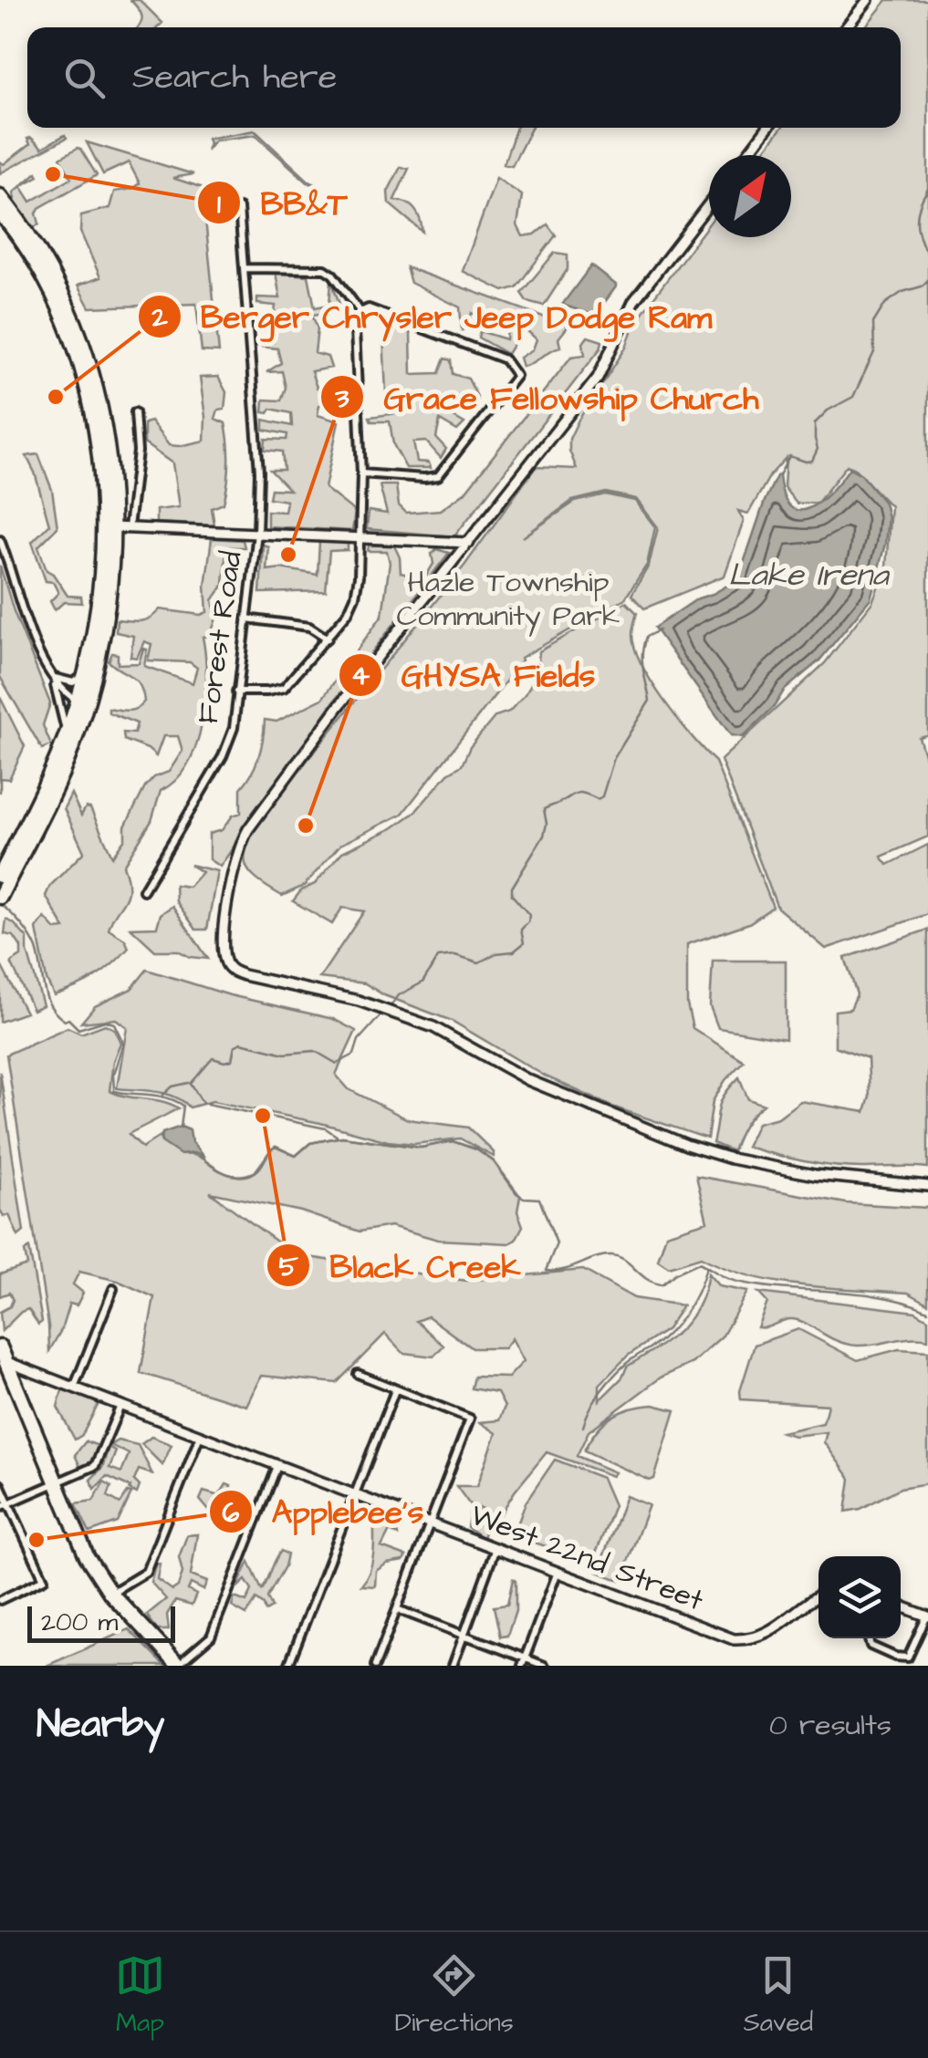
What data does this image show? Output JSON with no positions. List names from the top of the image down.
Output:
{
  "streets": {
    "street": ["Forest Road", "West 22nd Street"]
  },
  "water": ["Lake Irena"],
  "parks": ["Hazle Township Community Park"],
  "places": [
    "BB&T",
    "Berger Chrysler Jeep Dodge Ram",
    "Grace Fellowship Church",
    "GHYSA Fields",
    "Black Creek",
    "Applebee's"
  ],
  "scale_bar": "200 m",
  "north": "top right",
  "page": {
    "search": "Search here",
    "scale": "200 m",
    "heading": ["Nearby", "0 results"],
    "nav": ["Map", "Directions", "Saved"]
  }
}
